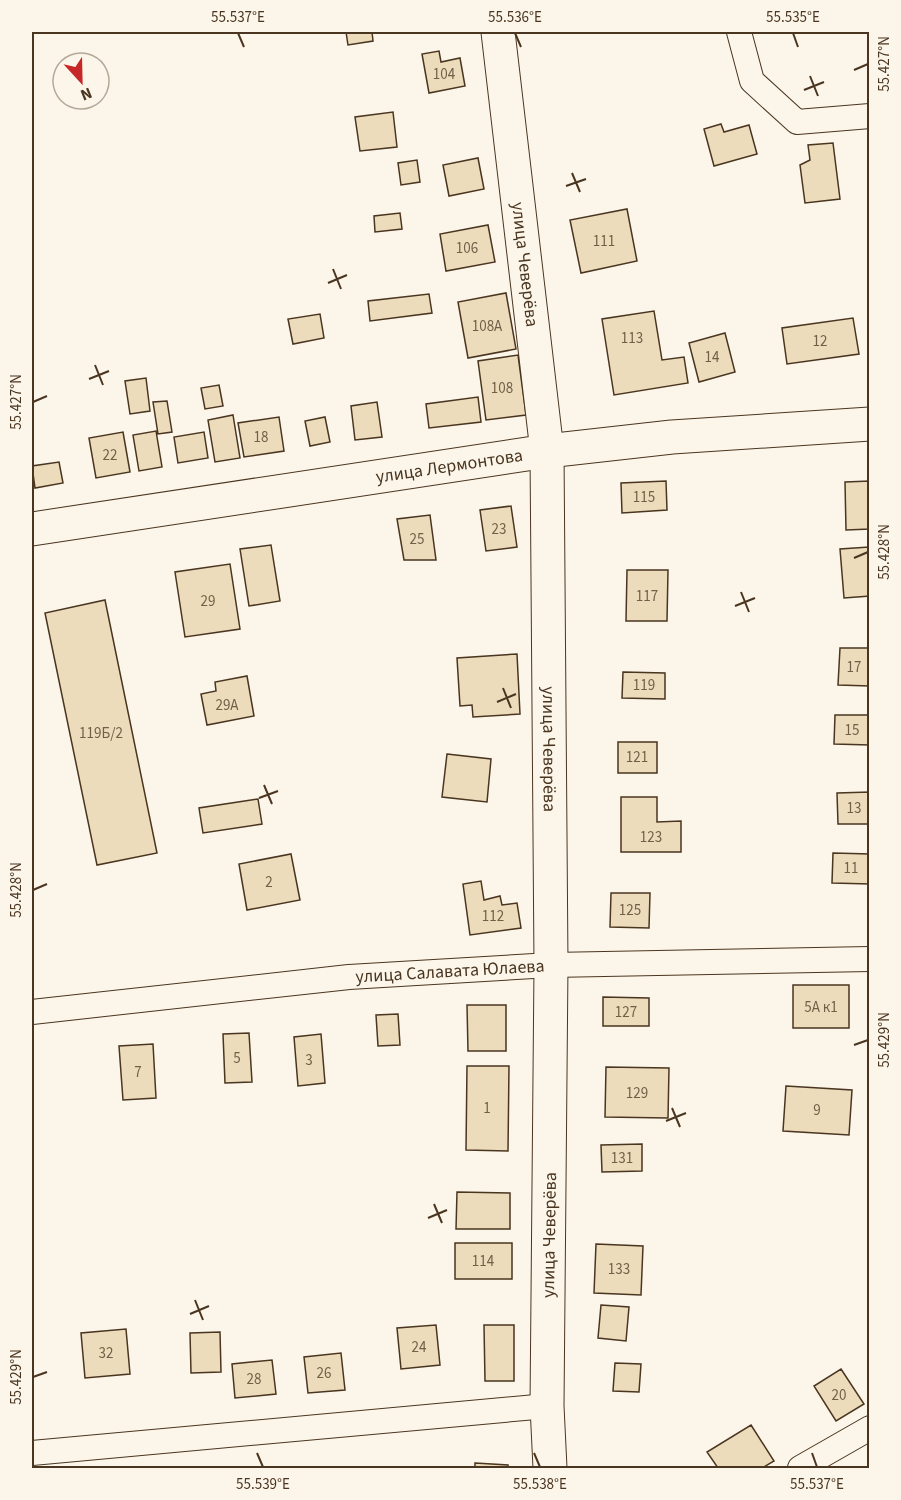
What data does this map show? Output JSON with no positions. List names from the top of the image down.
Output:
{
  "streets": {
    "street": ["улица Чеверёва", "улица Лермонтова", "улица Салавата Юлаева"]
  },
  "crossings": [
    ["улица Чеверёва", "улица Лермонтова"],
    ["улица Чеверёва", "улица Салавата Юлаева"]
  ],
  "house_numbers": [
    "104",
    "111",
    "106",
    "108А",
    "113",
    "12",
    "14",
    "108",
    "18",
    "22",
    "115",
    "23",
    "25",
    "117",
    "29",
    "17",
    "119",
    "29А",
    "15",
    "119Б/2",
    "121",
    "13",
    "123",
    "11",
    "2",
    "125",
    "112",
    "5А к1",
    "127",
    "5",
    "3",
    "7",
    "129",
    "1",
    "9",
    "131",
    "114",
    "133",
    "24",
    "32",
    "26",
    "28",
    "20"
  ],
  "north": "bottom",
  "coordinates": [
    "55.537°E",
    "55.536°E",
    "55.535°E",
    "55.427°N",
    "55.428°N",
    "55.429°N",
    "55.539°E",
    "55.538°E"
  ]
}
